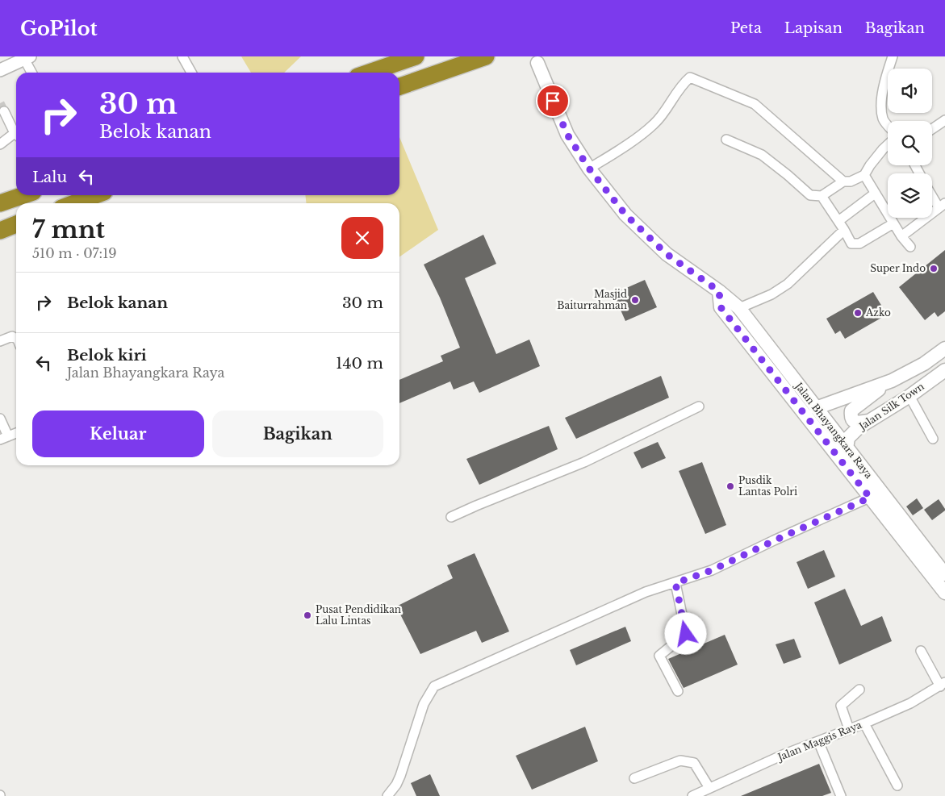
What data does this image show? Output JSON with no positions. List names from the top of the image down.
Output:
{
  "streets": {
    "main road": ["Jalan Silk Town", "Jalan Bhayangkara Raya"],
    "street": ["Jalan Maggis Raya"]
  },
  "crossings": [
    ["Jalan Silk Town", "Jalan Bhayangkara Raya"]
  ],
  "places": [
    "Super Indo",
    "Masjid Baiturrahman",
    "Azko",
    "Pusdik Lantas Polri",
    "Pusat Pendidikan Lalu Lintas"
  ],
  "page": {
    "header": "GoPilot",
    "nav": ["Peta", "Lapisan", "Bagikan"],
    "turn": ["30 m", "Belok kanan"],
    "then": "Lalu",
    "heading": ["7 mnt", "510 m · 07:19"],
    "list": [
      {
        "name": "Belok kanan",
        "value": "30 m"
      },
      {
        "name": "Belok kiri",
        "note": "Jalan Bhayangkara Raya",
        "value": "140 m"
      }
    ],
    "buttons": ["Keluar", "Bagikan"]
  }
}
